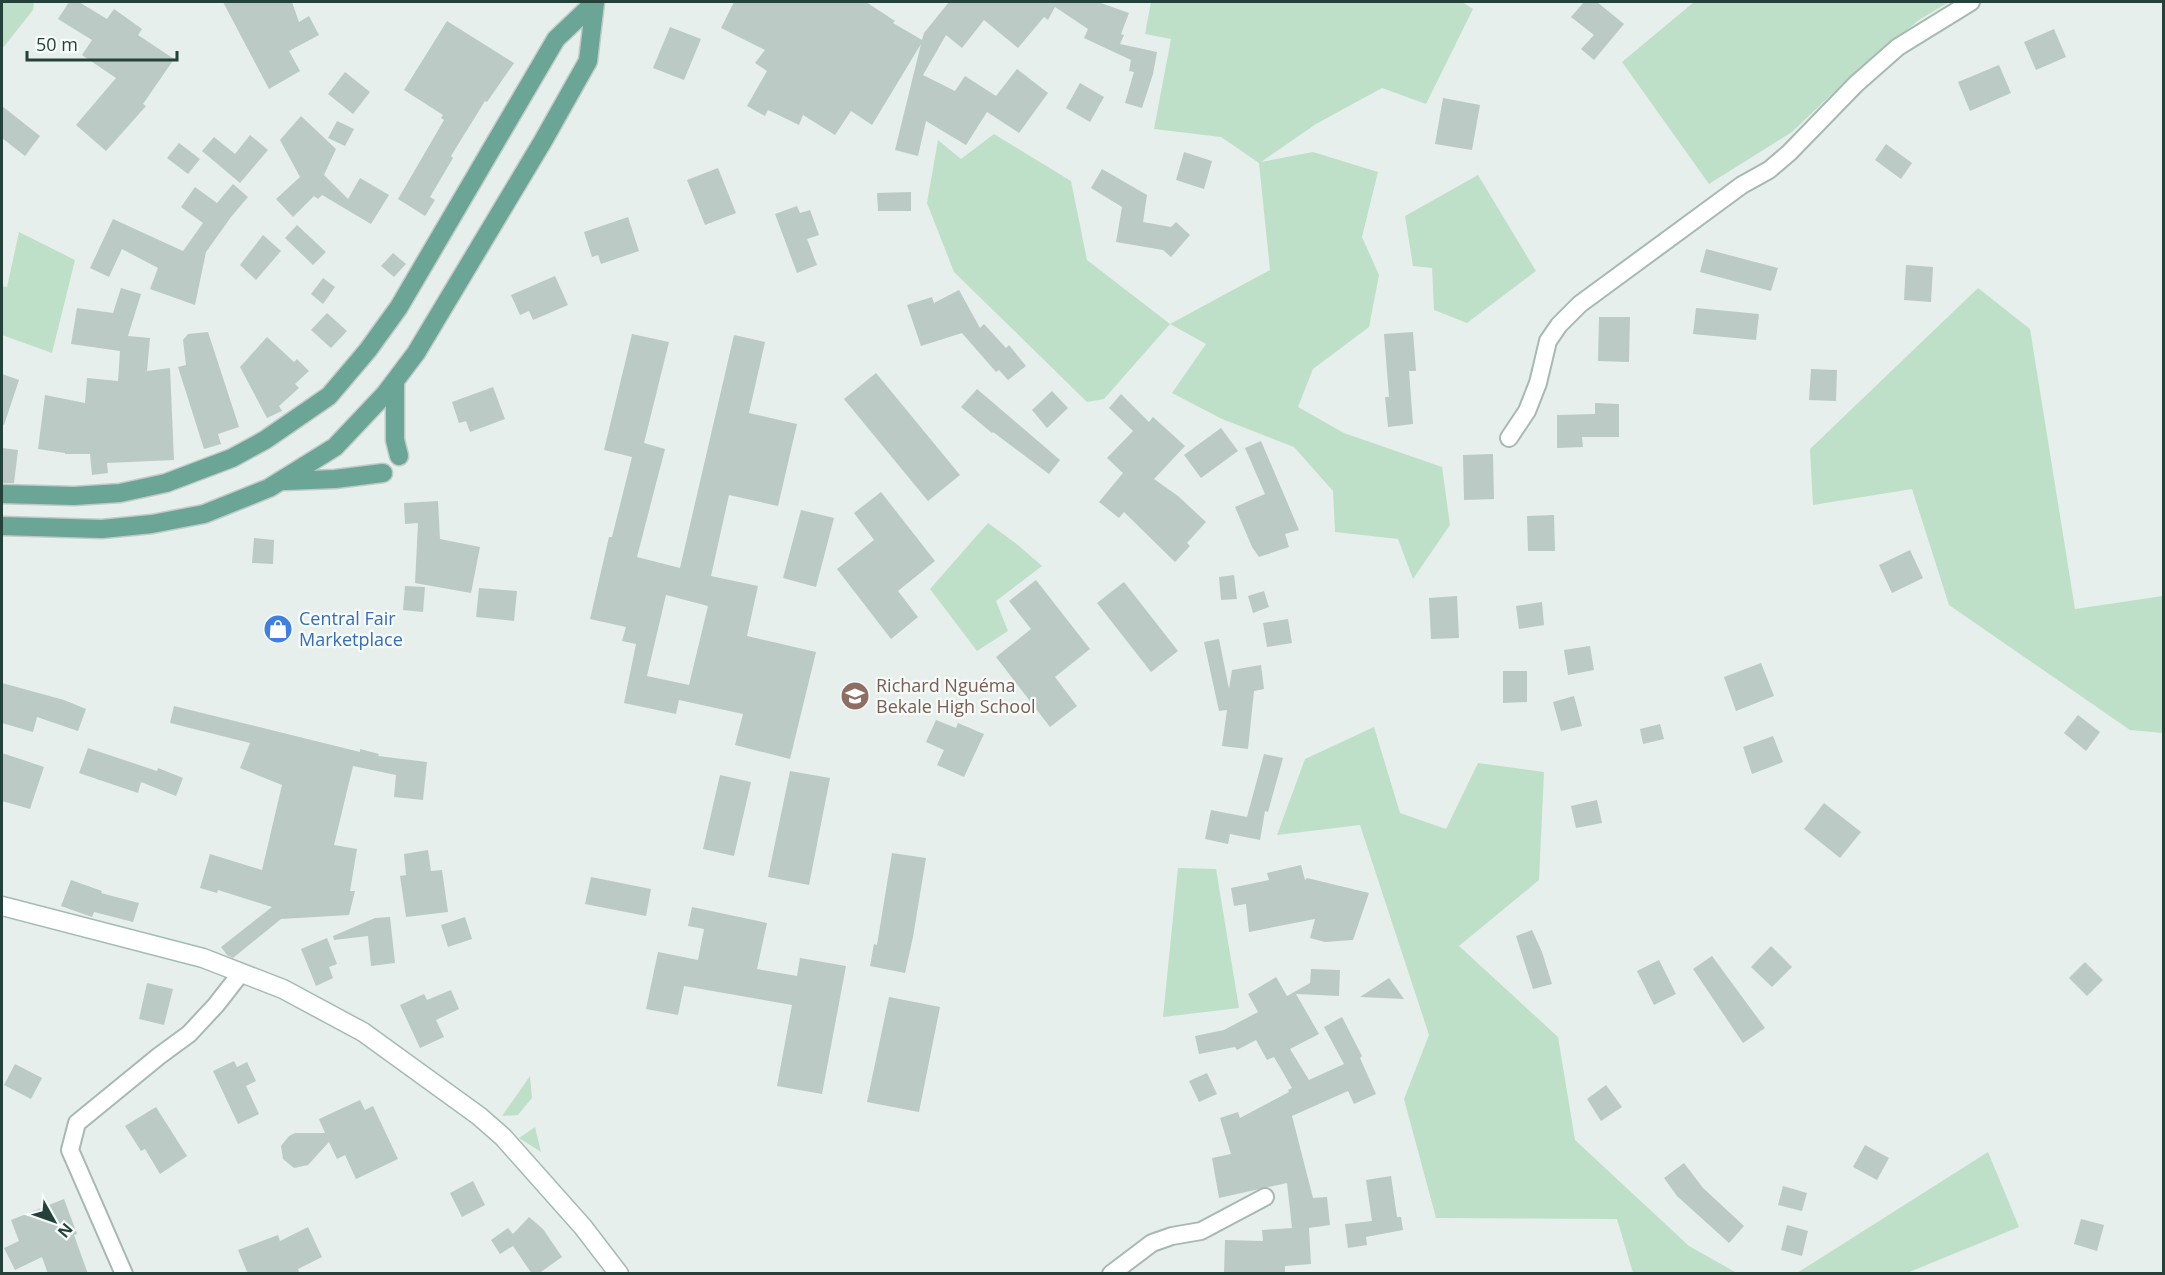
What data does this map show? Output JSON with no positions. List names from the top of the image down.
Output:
{
  "places": {
    "shop": ["Central Fair Marketplace"],
    "school or university": ["Richard Nguéma Bekale High School"]
  },
  "scale_bar": "50 m",
  "north": "bottom right"
}
